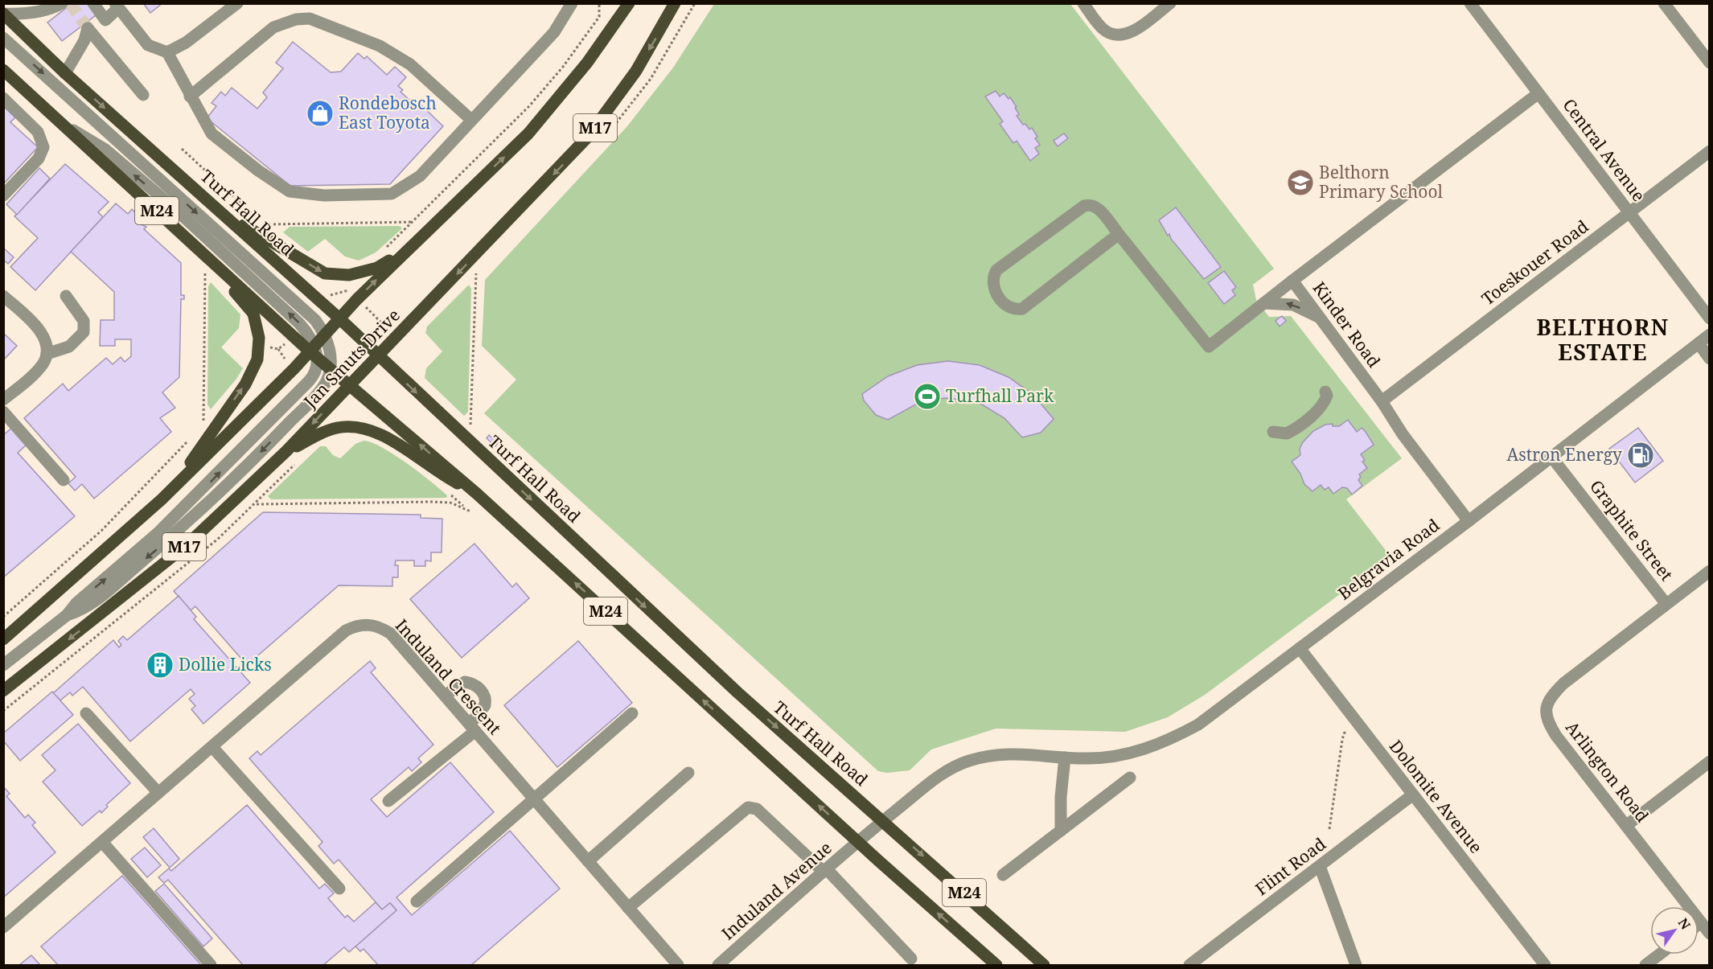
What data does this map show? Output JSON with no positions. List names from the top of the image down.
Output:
{
  "streets": {
    "main road": [
      "M17",
      "M24",
      "Turf Hall Road",
      "Jan Smuts Drive"
    ],
    "street": [
      "Central Avenue",
      "Toeskouer Road",
      "Kinder Road",
      "Graphite Street",
      "Belgravia Road",
      "Induland Crescent",
      "Arlington Road",
      "Dolomite Avenue",
      "Flint Road",
      "Induland Avenue"
    ]
  },
  "crossings": [
    ["Central Avenue", "Toeskouer Road"],
    ["Central Avenue", "Kinder Road"],
    ["M24", "Jan Smuts Drive"],
    ["M24", "Induland Avenue"],
    ["Turf Hall Road", "Jan Smuts Drive"],
    ["Turf Hall Road", "Belgravia Road"],
    ["Turf Hall Road", "Induland Avenue"],
    ["Toeskouer Road", "Kinder Road"],
    ["Kinder Road", "Belgravia Road"],
    ["Graphite Street", "Belgravia Road"],
    ["Graphite Street", "Arlington Road"],
    ["Belgravia Road", "Dolomite Avenue"],
    ["Belgravia Road", "Induland Avenue"],
    ["Dolomite Avenue", "Flint Road"]
  ],
  "districts": ["BELTHORN ESTATE"],
  "places": {
    "shop": ["Rondebosch East Toyota"],
    "school or university": ["Belthorn Primary School"],
    "sports": ["Turfhall Park"],
    "fuel station": ["Astron Energy"],
    "building": ["Dollie Licks"]
  },
  "north": "top right"
}
